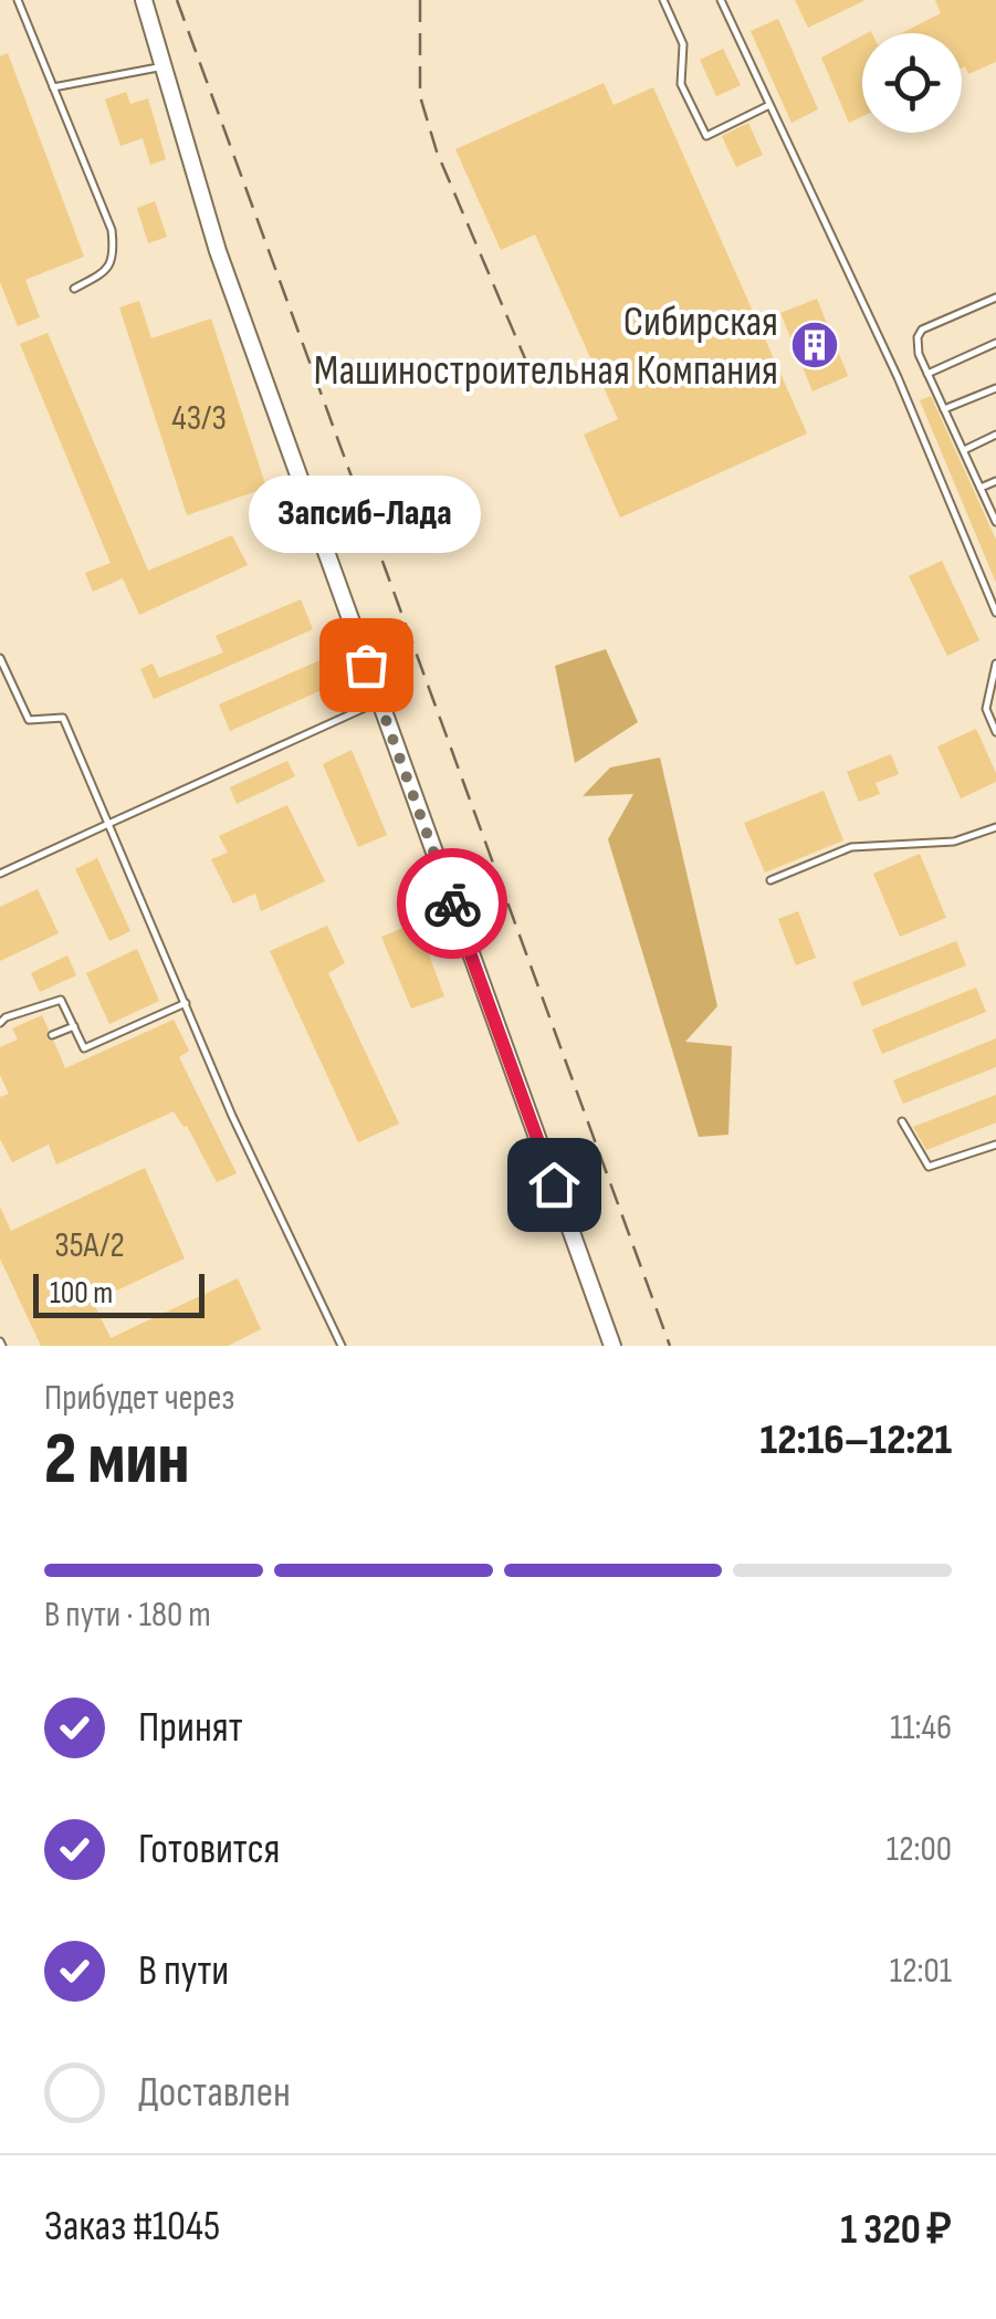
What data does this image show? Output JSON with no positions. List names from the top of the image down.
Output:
{
  "places": {
    "building": ["Сибирская Машиностроительная Компания"],
    "other": ["Запсиб-Лада"]
  },
  "house_numbers": ["43/3", "35А/2"],
  "scale_bar": "100 m",
  "page": {
    "bubble": "Запсиб-Лада",
    "scale": "100 m",
    "heading": ["2 мин", "Прибудет через", "12:16–12:21"],
    "panel": ["Заказ #1045", "1 320 ₽"],
    "bar": "В пути · 180 m",
    "list": [
      ["Принят", "11:46"],
      ["Готовится", "12:00"],
      ["В пути", "12:01"],
      "Доставлен"
    ]
  }
}
